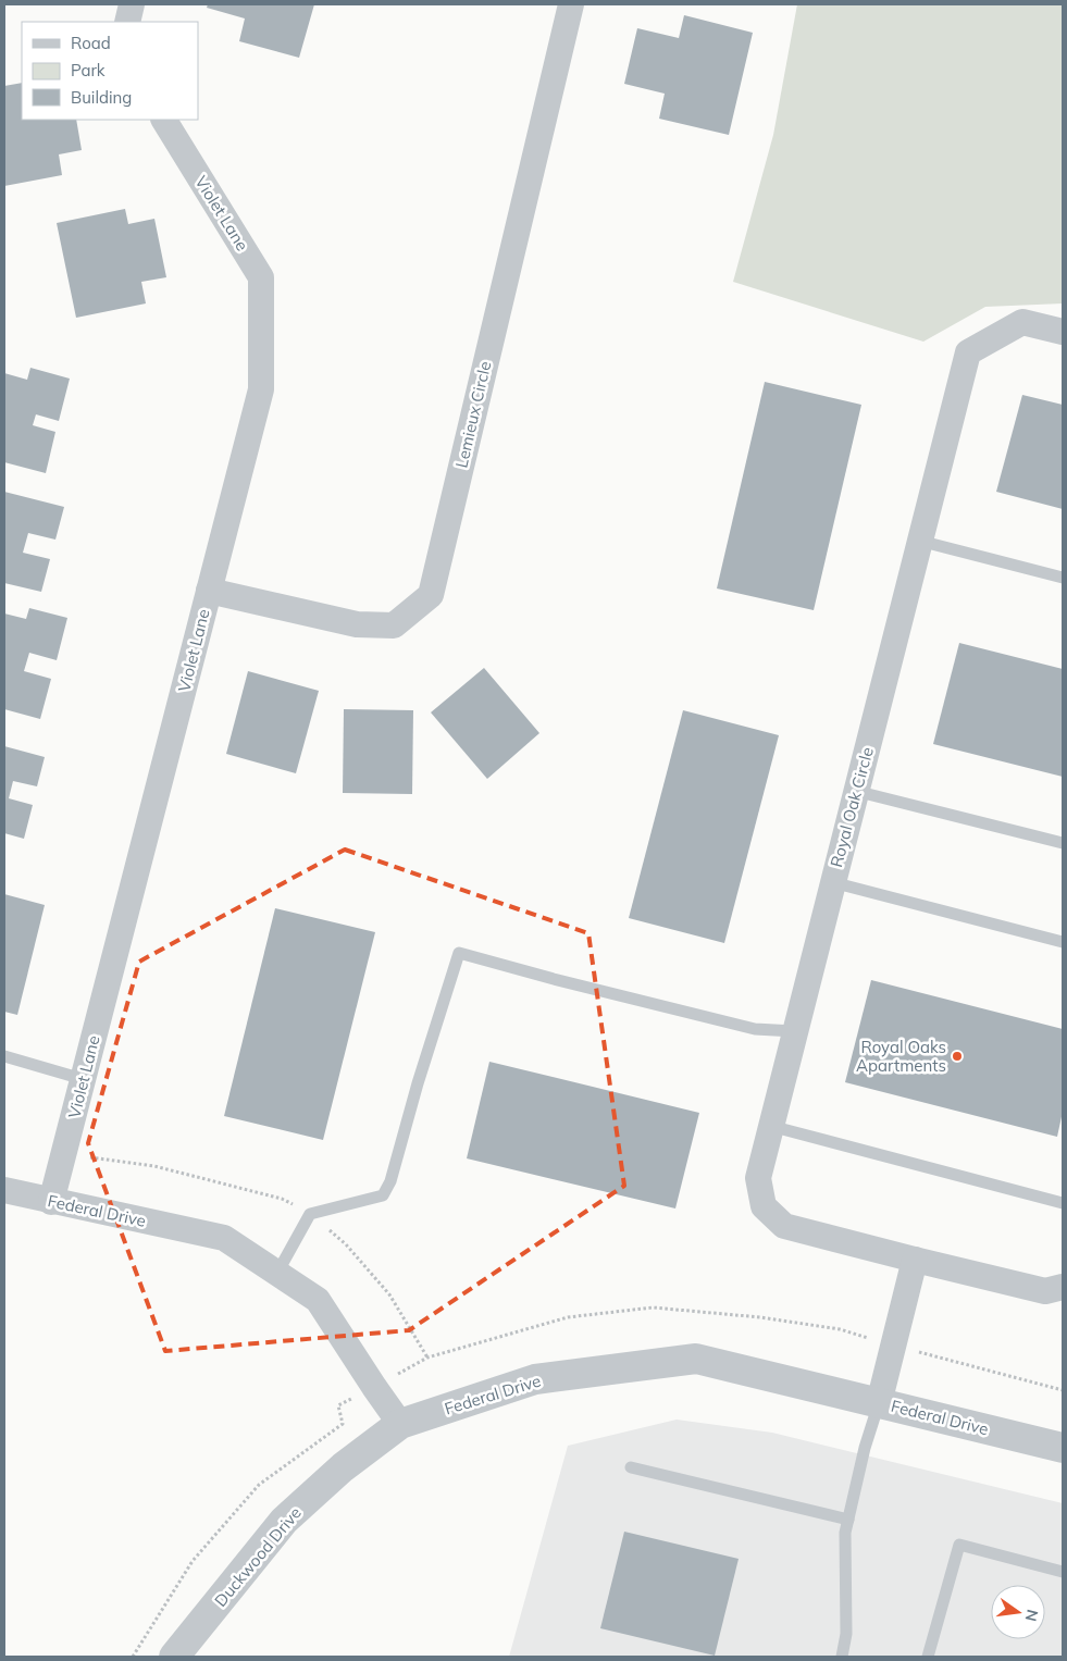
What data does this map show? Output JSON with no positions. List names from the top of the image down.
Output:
{
  "streets": {
    "street": [
      "Violet Lane",
      "Lemieux Circle",
      "Royal Oak Circle",
      "Federal Drive",
      "Duckwood Drive"
    ]
  },
  "crossings": [
    ["Violet Lane", "Lemieux Circle"],
    ["Violet Lane", "Federal Drive"],
    ["Federal Drive", "Duckwood Drive"]
  ],
  "places": ["Royal Oaks Apartments"],
  "legend": ["Road", "Park", "Building"],
  "north": "right"
}
